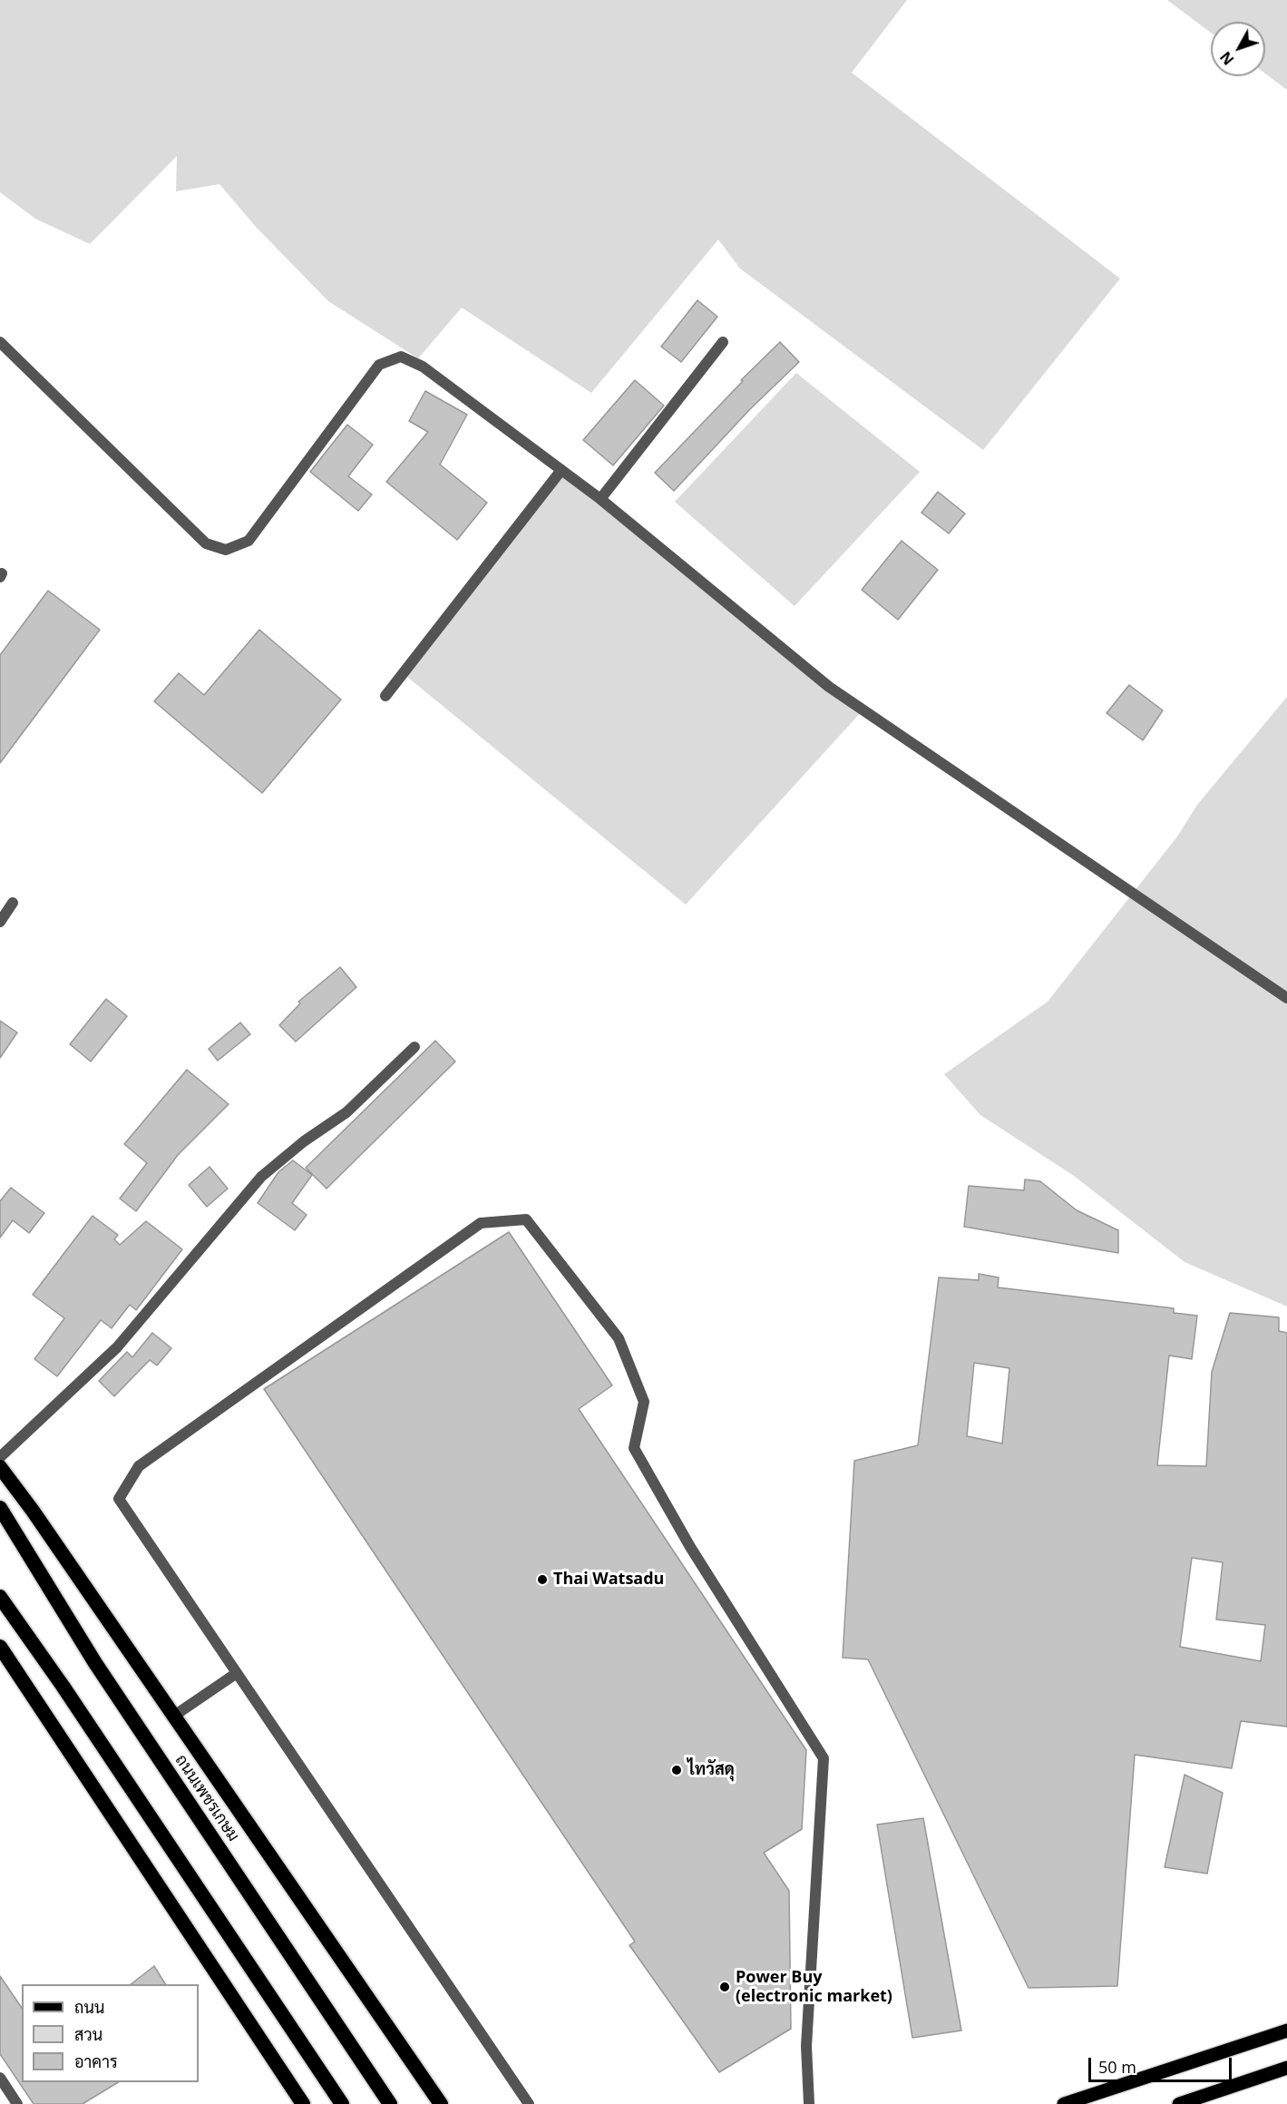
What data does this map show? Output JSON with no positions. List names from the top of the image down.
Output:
{
  "streets": {
    "highway": ["ถนนเพชรเกษม"]
  },
  "places": ["Thai Watsadu", "ไทวัสดุ", "Power Buy (electronic market)"],
  "legend": ["ถนน", "สวน", "อาคาร"],
  "scale_bar": "50 m",
  "north": "bottom left"
}
